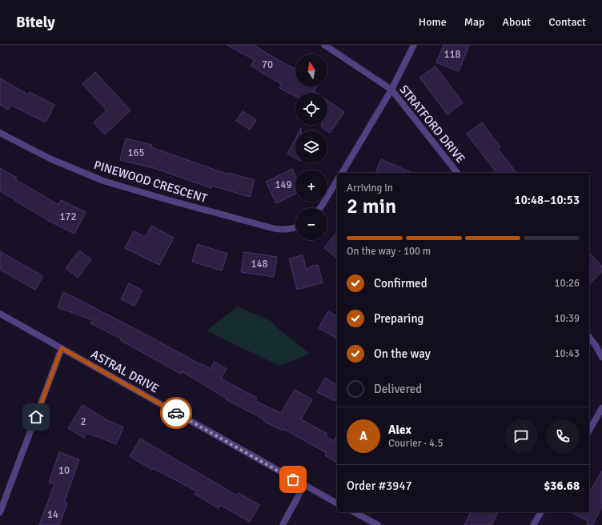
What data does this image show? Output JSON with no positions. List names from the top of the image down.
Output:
{
  "streets": {
    "street": ["STRATFORD DRIVE", "PINEWOOD CRESCENT", "ASTRAL DRIVE"]
  },
  "house_numbers": [
    "118",
    "70",
    "165",
    "149",
    "172",
    "148",
    "2",
    "10",
    "14"
  ],
  "north": "top",
  "page": {
    "header": "Bitely",
    "nav": [
      "Home",
      "Map",
      "About",
      "Contact"
    ],
    "map_buttons": ["+", "−"],
    "heading": ["2 min", "Arriving in", "10:48–10:53"],
    "panel": [
      "Alex",
      "Courier · 4.5",
      "Order #3947",
      "$36.68"
    ],
    "bar": "On the way · 100 m",
    "list": [
      ["Confirmed", "10:26"],
      ["Preparing", "10:39"],
      ["On the way", "10:43"],
      "Delivered"
    ],
    "round": "A"
  }
}
